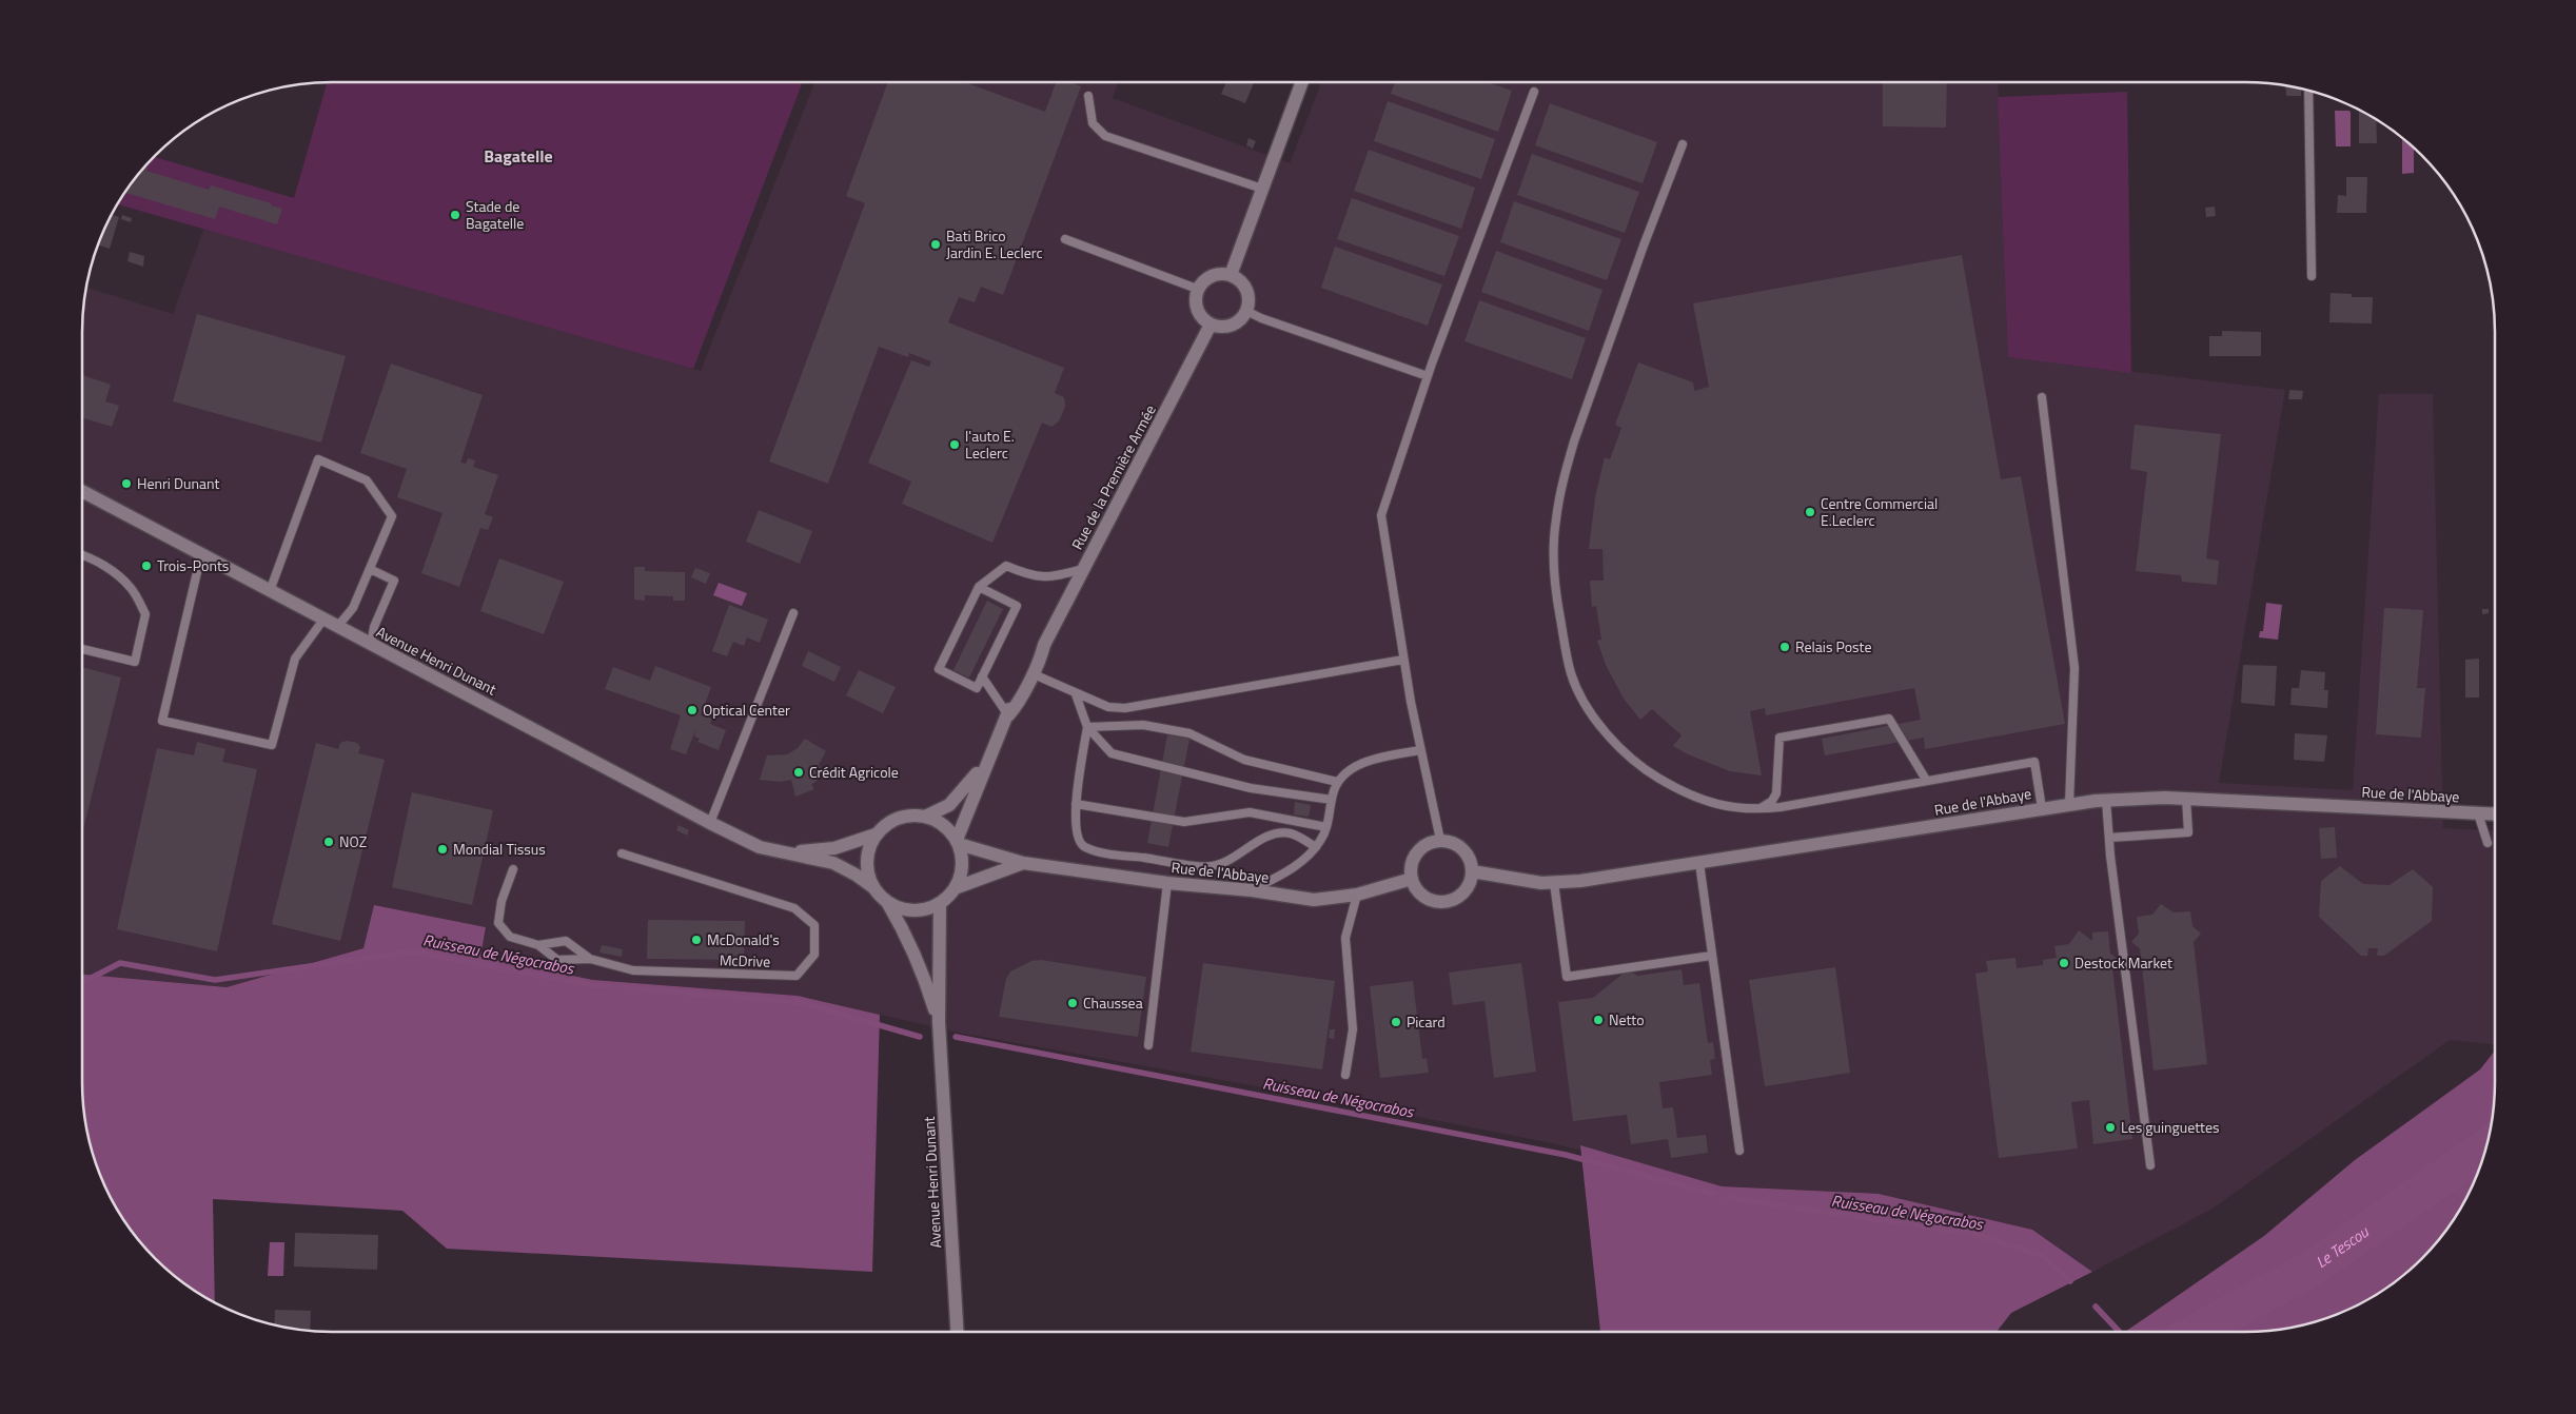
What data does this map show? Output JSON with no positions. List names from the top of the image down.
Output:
{
  "streets": {
    "main road": ["Rue de la Première Armée", "Avenue Henri Dunant", "Rue de l'Abbaye"],
    "lane": ["McDrive"]
  },
  "crossings": [
    ["Rue de la Première Armée", "Avenue Henri Dunant"],
    ["Rue de la Première Armée", "Rue de l'Abbaye"],
    ["Avenue Henri Dunant", "Rue de l'Abbaye"]
  ],
  "districts": ["Bagatelle"],
  "water": ["Ruisseau de Négocrabos", "Le Tescou"],
  "places": [
    "Stade de Bagatelle",
    "Bati Brico Jardin E. Leclerc",
    "l'auto E. Leclerc",
    "Henri Dunant",
    "Centre Commercial E.Leclerc",
    "Trois-Ponts",
    "Relais Poste",
    "Optical Center",
    "Crédit Agricole",
    "NOZ",
    "Mondial Tissus",
    "McDonald's",
    "Destock Market",
    "Chaussea",
    "Netto",
    "Picard",
    "Les guinguettes"
  ]
}
